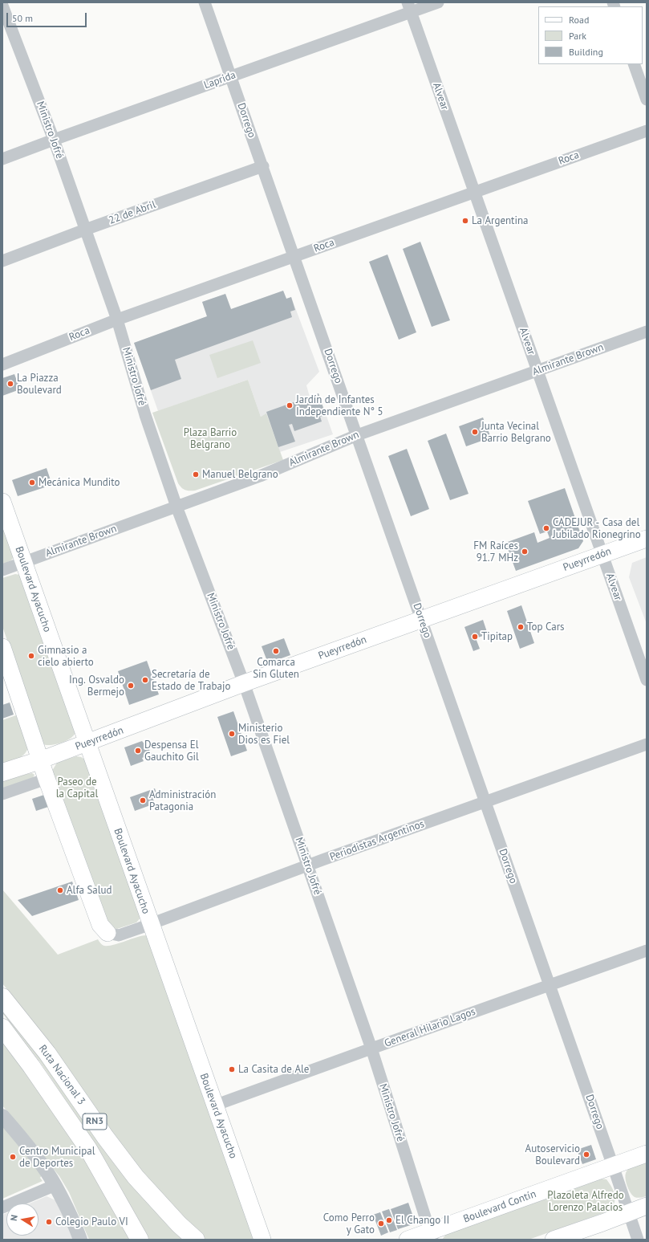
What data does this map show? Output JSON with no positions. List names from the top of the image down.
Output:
{
  "streets": {
    "highway": ["Ruta Nacional 3", "RN3"],
    "main road": ["Pueyrredón", "Boulevard Ayacucho", "Boulevard Contín"],
    "street": [
      "Laprida",
      "Alvear",
      "Dorrego",
      "Ministro Jofré",
      "Roca",
      "22 de Abril",
      "Almirante Brown",
      "Periodistas Argentinos",
      "General Hilario Lagos"
    ]
  },
  "crossings": [
    ["Laprida", "Alvear"],
    ["Laprida", "Dorrego"],
    ["Laprida", "Ministro Jofré"],
    ["Alvear", "Roca"],
    ["Alvear", "Almirante Brown"],
    ["Alvear", "Pueyrredón"],
    ["Dorrego", "Roca"],
    ["Dorrego", "22 de Abril"],
    ["Dorrego", "Almirante Brown"],
    ["Dorrego", "Pueyrredón"],
    ["Dorrego", "Periodistas Argentinos"],
    ["Dorrego", "General Hilario Lagos"],
    ["Dorrego", "Boulevard Contín"],
    ["Ministro Jofré", "Roca"],
    ["Ministro Jofré", "22 de Abril"],
    ["Ministro Jofré", "Almirante Brown"],
    ["Ministro Jofré", "Pueyrredón"],
    ["Ministro Jofré", "Periodistas Argentinos"],
    ["Ministro Jofré", "General Hilario Lagos"],
    ["Ministro Jofré", "Boulevard Contín"],
    ["Almirante Brown", "Boulevard Ayacucho"],
    ["Pueyrredón", "Boulevard Ayacucho"],
    ["Boulevard Ayacucho", "Periodistas Argentinos"],
    ["Boulevard Ayacucho", "General Hilario Lagos"]
  ],
  "parks": ["Plaza Barrio Belgrano", "Paseo de la Capital", "Plazoleta Alfredo Lorenzo Palacios"],
  "places": [
    "La Argentina",
    "La Piazza Boulevard",
    "Jardín de Infantes Independiente N° 5",
    "Junta Vecinal Barrio Belgrano",
    "Manuel Belgrano",
    "Mecánica Mundito",
    "CADEJUR - Casa del Jubilado Rionegrino",
    "FM Raíces 91.7 MHz",
    "Top Cars",
    "Tipitap",
    "Comarca Sin Gluten",
    "Gimnasio a cielo abierto",
    "Secretaría de Estado de Trabajo",
    "Ing. Osvaldo Bermejo",
    "Ministerio Dios es Fiel",
    "Despensa El Gauchito Gil",
    "Administración Patagonia",
    "Alfa Salud",
    "La Casita de Ale",
    "Autoservicio Boulevard",
    "Centro Municipal de Deportes",
    "El Chango II",
    "Colegio Paulo VI",
    "Como Perro y Gato"
  ],
  "legend": ["Road", "Park", "Building"],
  "scale_bar": "50 m",
  "north": "left"
}
